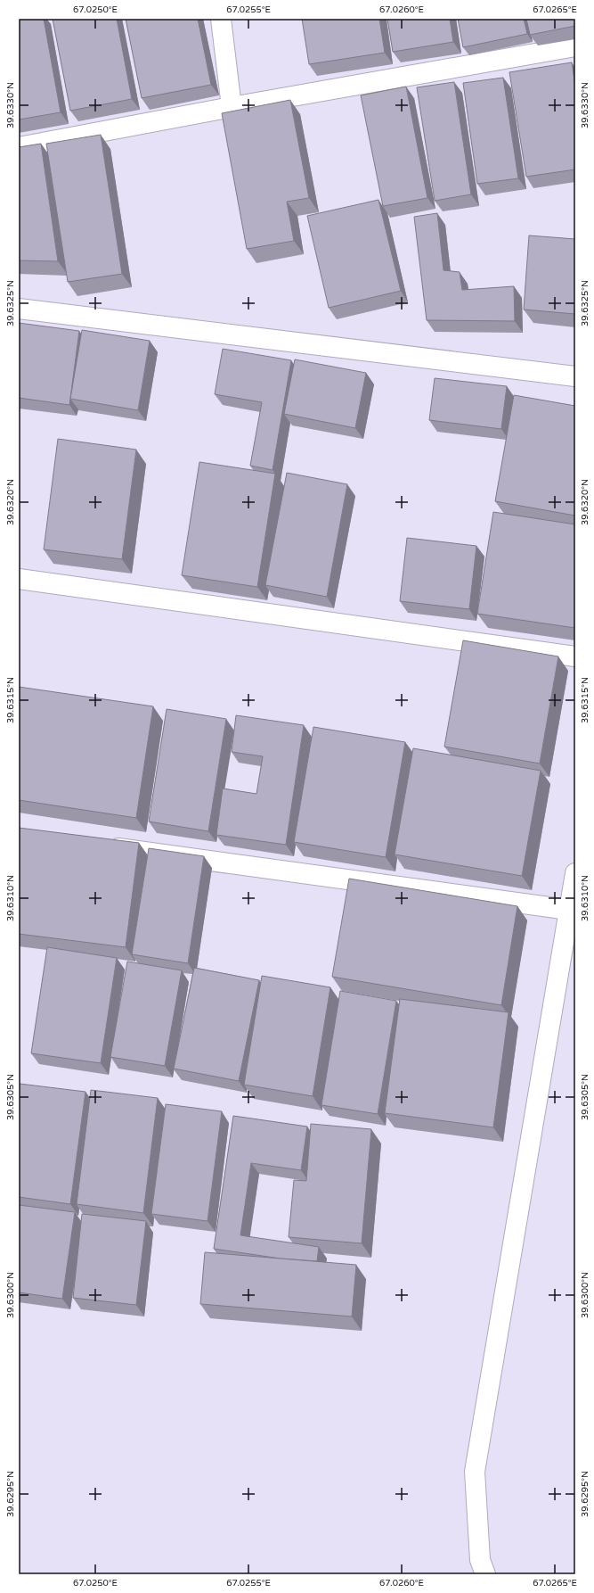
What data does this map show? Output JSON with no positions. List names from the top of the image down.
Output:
{
  "coordinates": [
    "67.0250°E",
    "67.0255°E",
    "67.0260°E",
    "67.0265°E",
    "39.6330°N",
    "39.6325°N",
    "39.6320°N",
    "39.6315°N",
    "39.6310°N",
    "39.6305°N",
    "39.6300°N",
    "39.6295°N"
  ]
}
